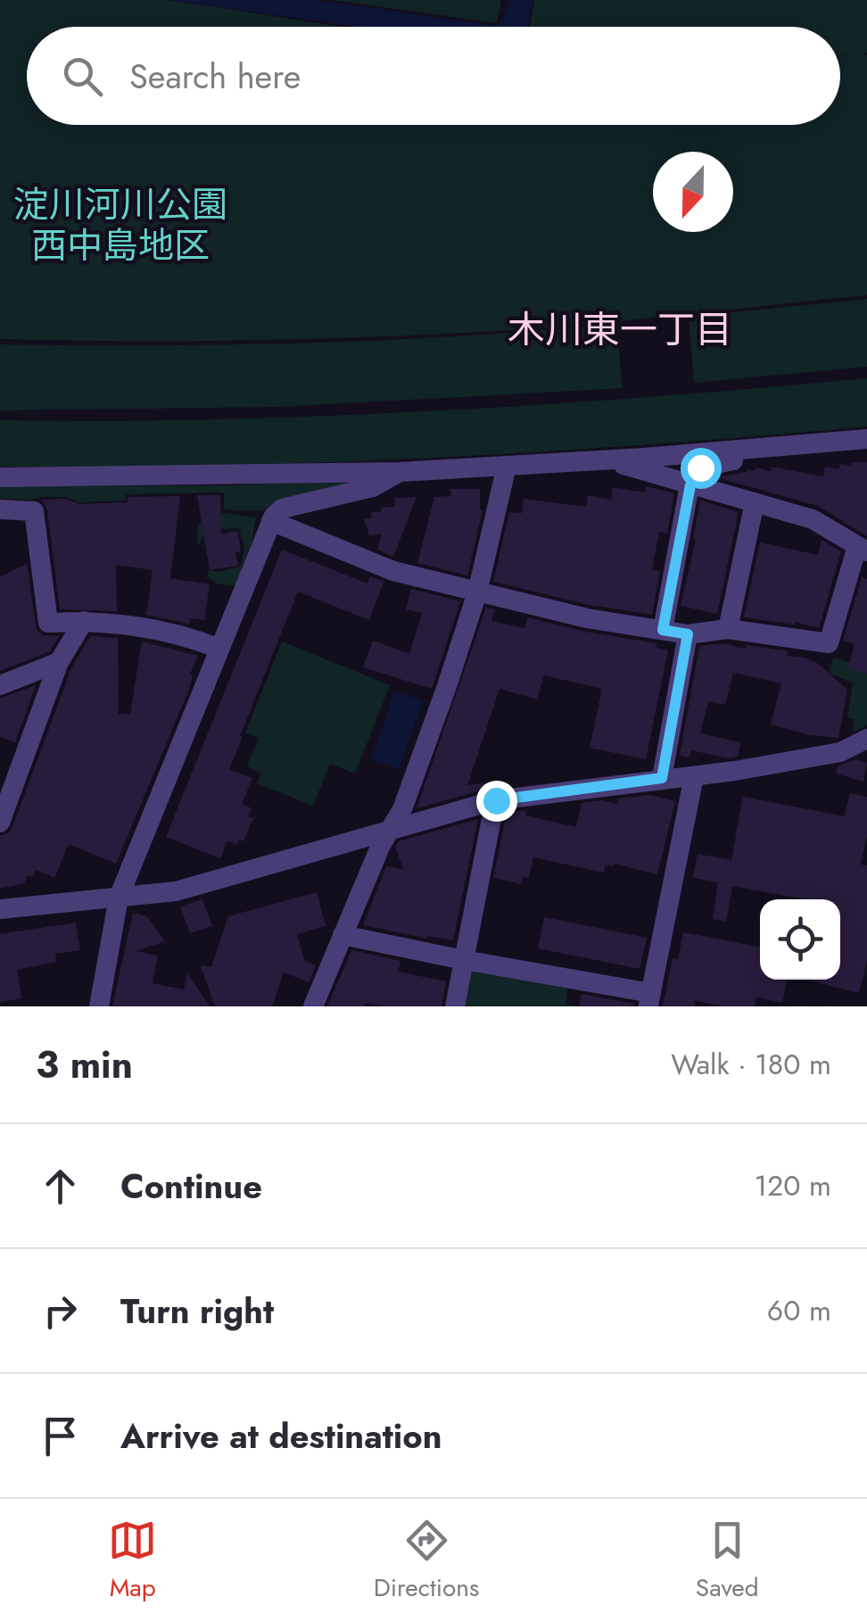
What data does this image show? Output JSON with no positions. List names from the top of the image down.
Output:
{
  "districts": ["木川東一丁目"],
  "parks": ["淀川河川公園 西中島地区"],
  "north": "bottom",
  "page": {
    "search": "Search here",
    "heading": ["3 min", "Walk · 180 m"],
    "list": [
      ["Continue", "120 m"],
      ["Turn right", "60 m"],
      "Arrive at destination"
    ],
    "nav": ["Map", "Directions", "Saved"]
  }
}
